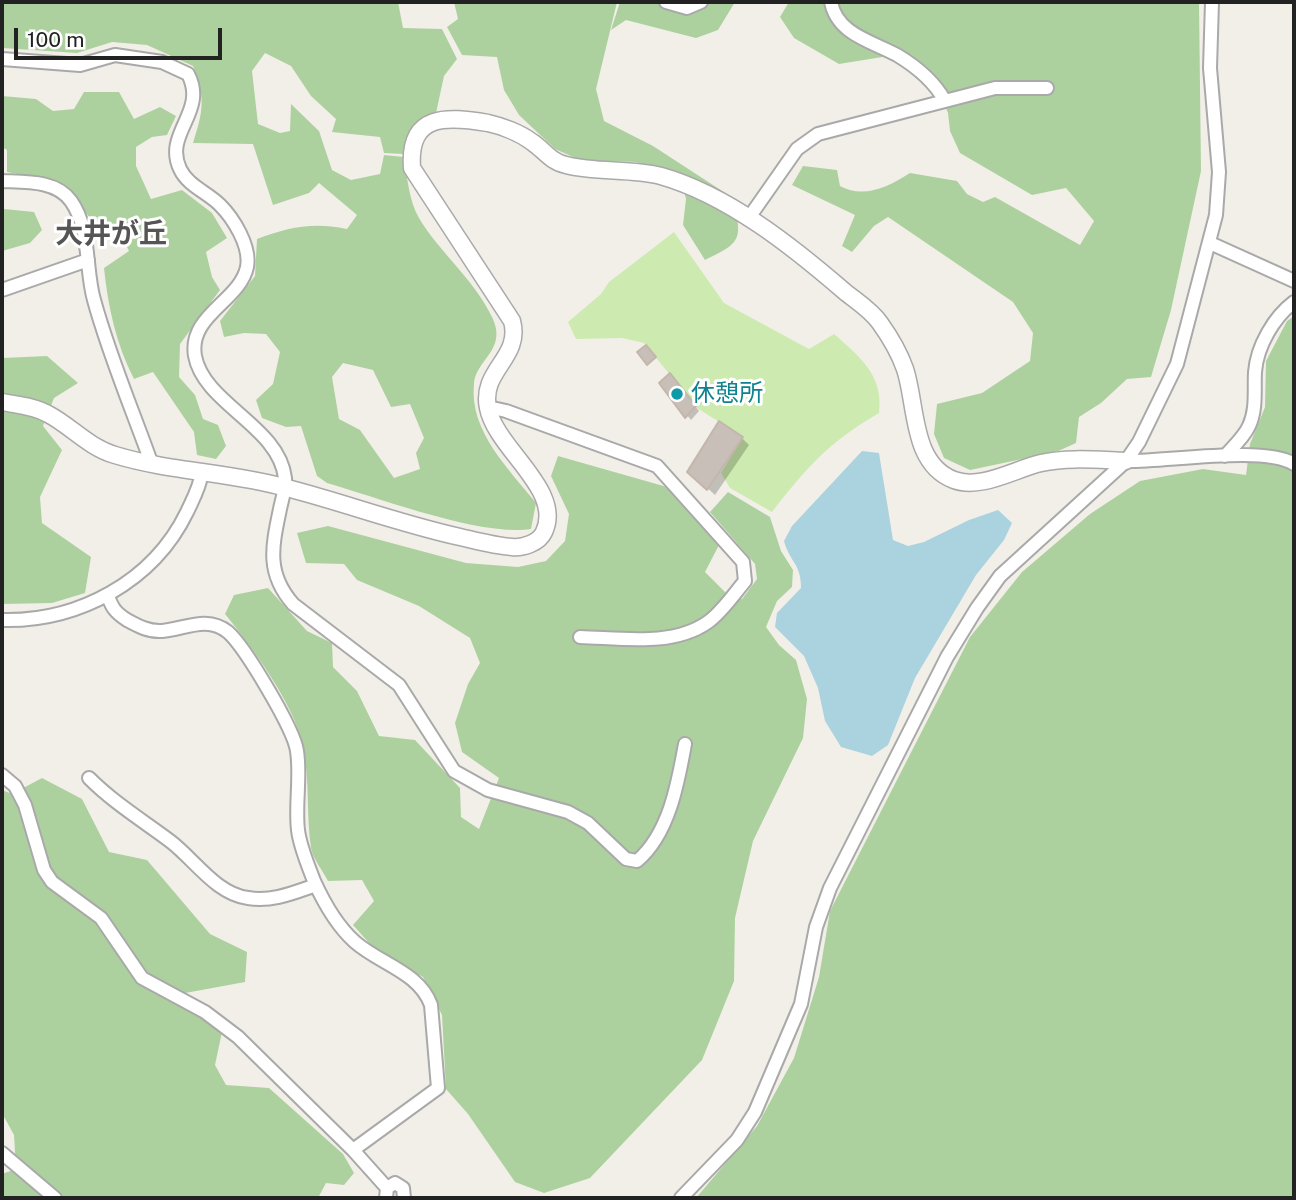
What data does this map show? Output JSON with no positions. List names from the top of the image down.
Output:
{
  "districts": ["大井が丘"],
  "places": ["休憩所"],
  "scale_bar": "100 m"
}
